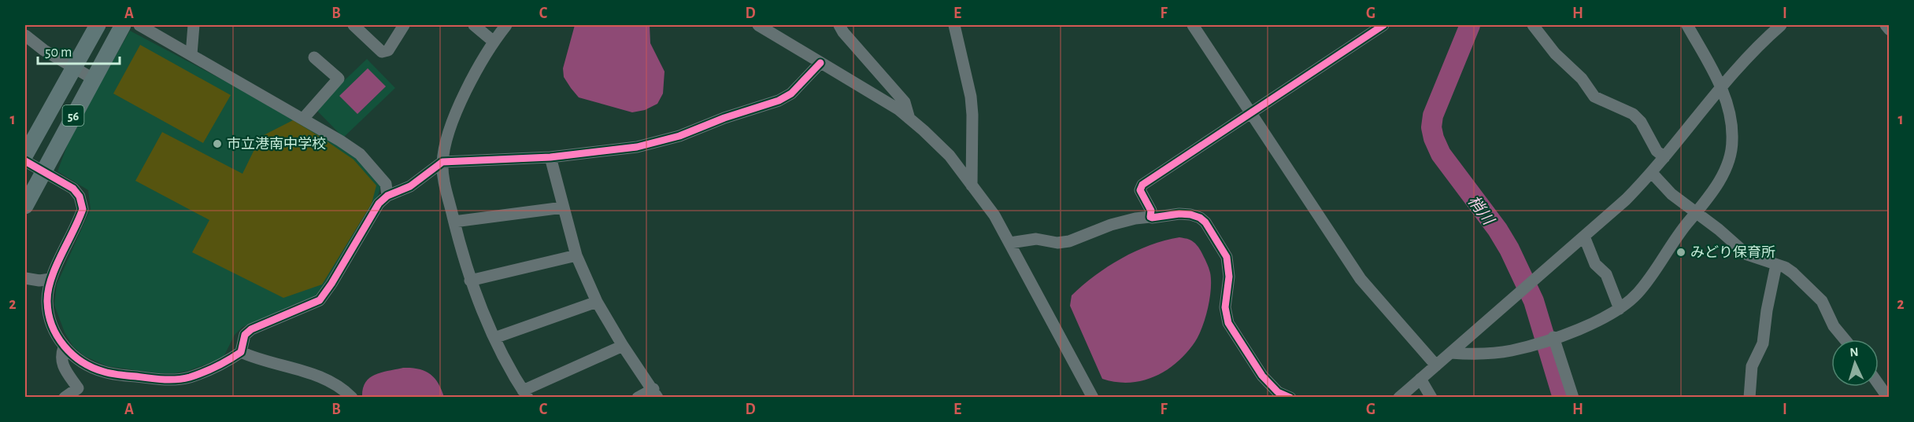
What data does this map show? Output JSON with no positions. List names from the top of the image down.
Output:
{
  "streets": {
    "highway": ["56"]
  },
  "water": ["梢川"],
  "places": ["市立港南中学校", "みどり保育所"],
  "scale_bar": "50 m",
  "north": "top",
  "grid": {
    "columns": [
      "A",
      "B",
      "C",
      "D",
      "E",
      "F",
      "G",
      "H",
      "I"
    ],
    "rows": ["1", "2"]
  }
}
